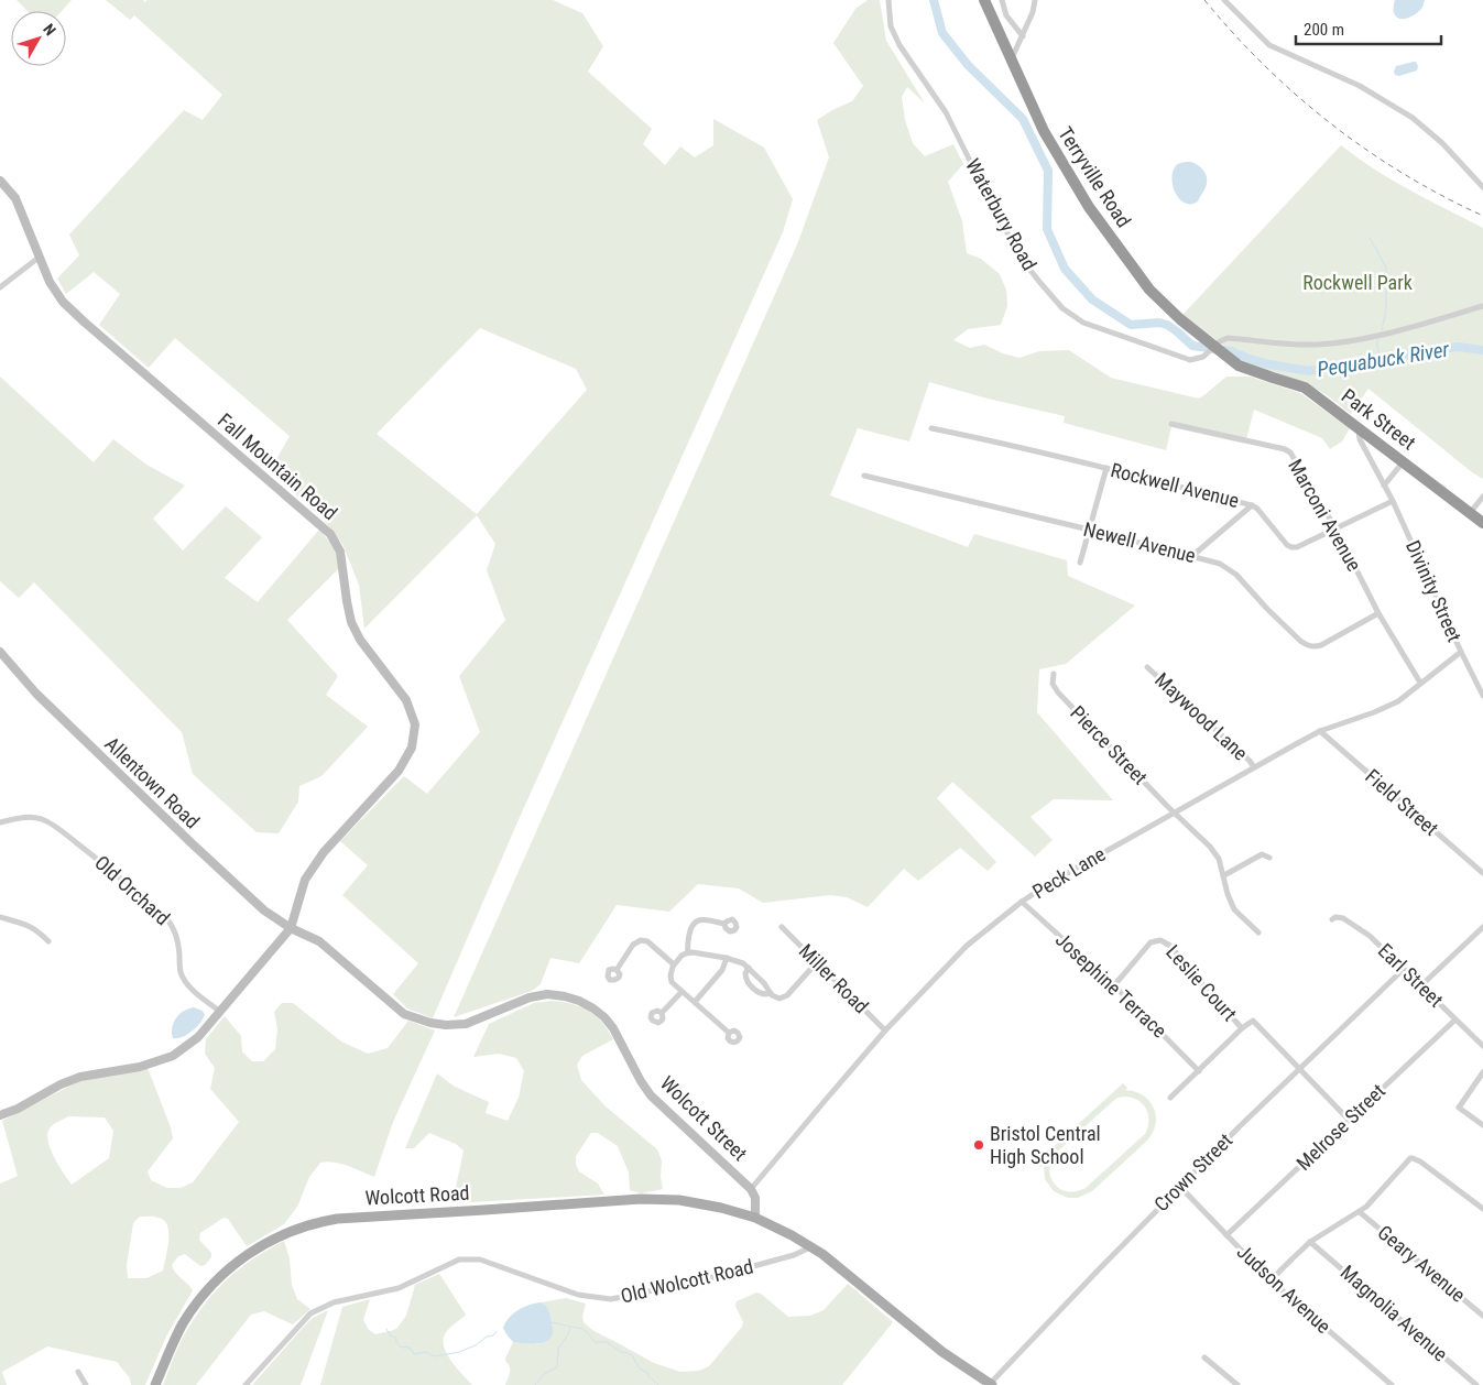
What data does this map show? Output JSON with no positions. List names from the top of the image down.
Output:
{
  "streets": {
    "highway": ["Terryville Road", "Park Street"],
    "main road": [
      "Fall Mountain Road",
      "Allentown Road",
      "Wolcott Street",
      "Wolcott Road"
    ],
    "street": [
      "Waterbury Road",
      "Rockwell Avenue",
      "Marconi Avenue",
      "Newell Avenue",
      "Divinity Street",
      "Maywood Lane",
      "Pierce Street",
      "Field Street",
      "Peck Lane",
      "Old Orchard",
      "Earl Street",
      "Miller Road",
      "Leslie Court",
      "Josephine Terrace",
      "Melrose Street",
      "Crown Street",
      "Geary Avenue",
      "Old Wolcott Road",
      "Judson Avenue",
      "Magnolia Avenue"
    ]
  },
  "crossings": [
    ["Terryville Road", "Waterbury Road"],
    ["Terryville Road", "Park Street"],
    ["Waterbury Road", "Park Street"],
    ["Park Street", "Divinity Street"],
    ["Fall Mountain Road", "Allentown Road"],
    ["Fall Mountain Road", "Wolcott Street"],
    ["Rockwell Avenue", "Marconi Avenue"],
    ["Rockwell Avenue", "Divinity Street"],
    ["Marconi Avenue", "Newell Avenue"],
    ["Marconi Avenue", "Peck Lane"],
    ["Divinity Street", "Peck Lane"],
    ["Maywood Lane", "Peck Lane"],
    ["Pierce Street", "Peck Lane"],
    ["Allentown Road", "Wolcott Street"],
    ["Field Street", "Peck Lane"],
    ["Peck Lane", "Miller Road"],
    ["Peck Lane", "Josephine Terrace"],
    ["Peck Lane", "Wolcott Street"],
    ["Earl Street", "Melrose Street"],
    ["Earl Street", "Crown Street"],
    ["Leslie Court", "Josephine Terrace"],
    ["Wolcott Street", "Wolcott Road"],
    ["Melrose Street", "Judson Avenue"],
    ["Crown Street", "Judson Avenue"]
  ],
  "water": ["Pequabuck River"],
  "parks": ["Rockwell Park"],
  "places": ["Bristol Central High School"],
  "scale_bar": "200 m",
  "north": "top right"
}
